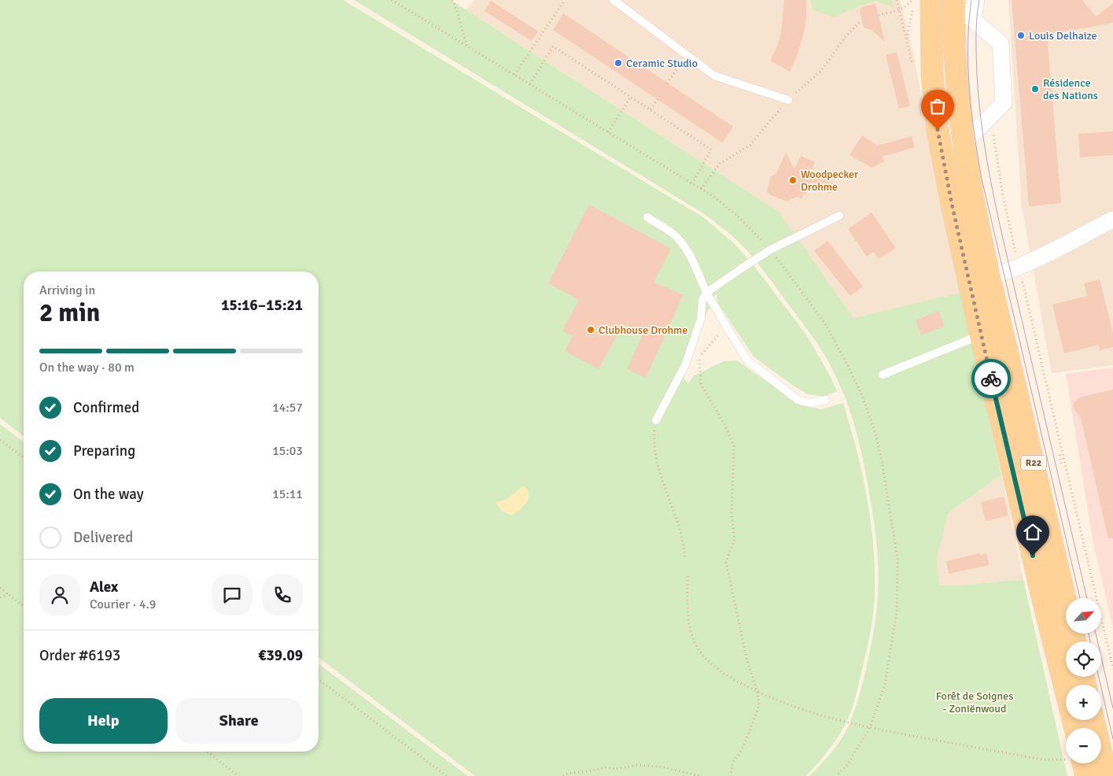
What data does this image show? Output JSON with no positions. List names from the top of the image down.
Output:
{
  "streets": {
    "main road": ["R22"]
  },
  "parks": ["Forêt de Soignes - Zoniënwoud"],
  "places": [
    "Louis Delhaize",
    "Ceramic Studio",
    "Résidence des Nations",
    "Woodpecker Drohme",
    "Clubhouse Drohme"
  ],
  "north": "top right",
  "page": {
    "heading": ["2 min", "Arriving in", "15:16–15:21"],
    "panel": [
      "Alex",
      "Courier · 4.9",
      "Order #6193",
      "€39.09"
    ],
    "bar": "On the way · 80 m",
    "list": [
      ["Confirmed", "14:57"],
      ["Preparing", "15:03"],
      ["On the way", "15:11"],
      "Delivered"
    ],
    "map_buttons": ["+", "−"],
    "buttons": ["Help", "Share"]
  }
}
